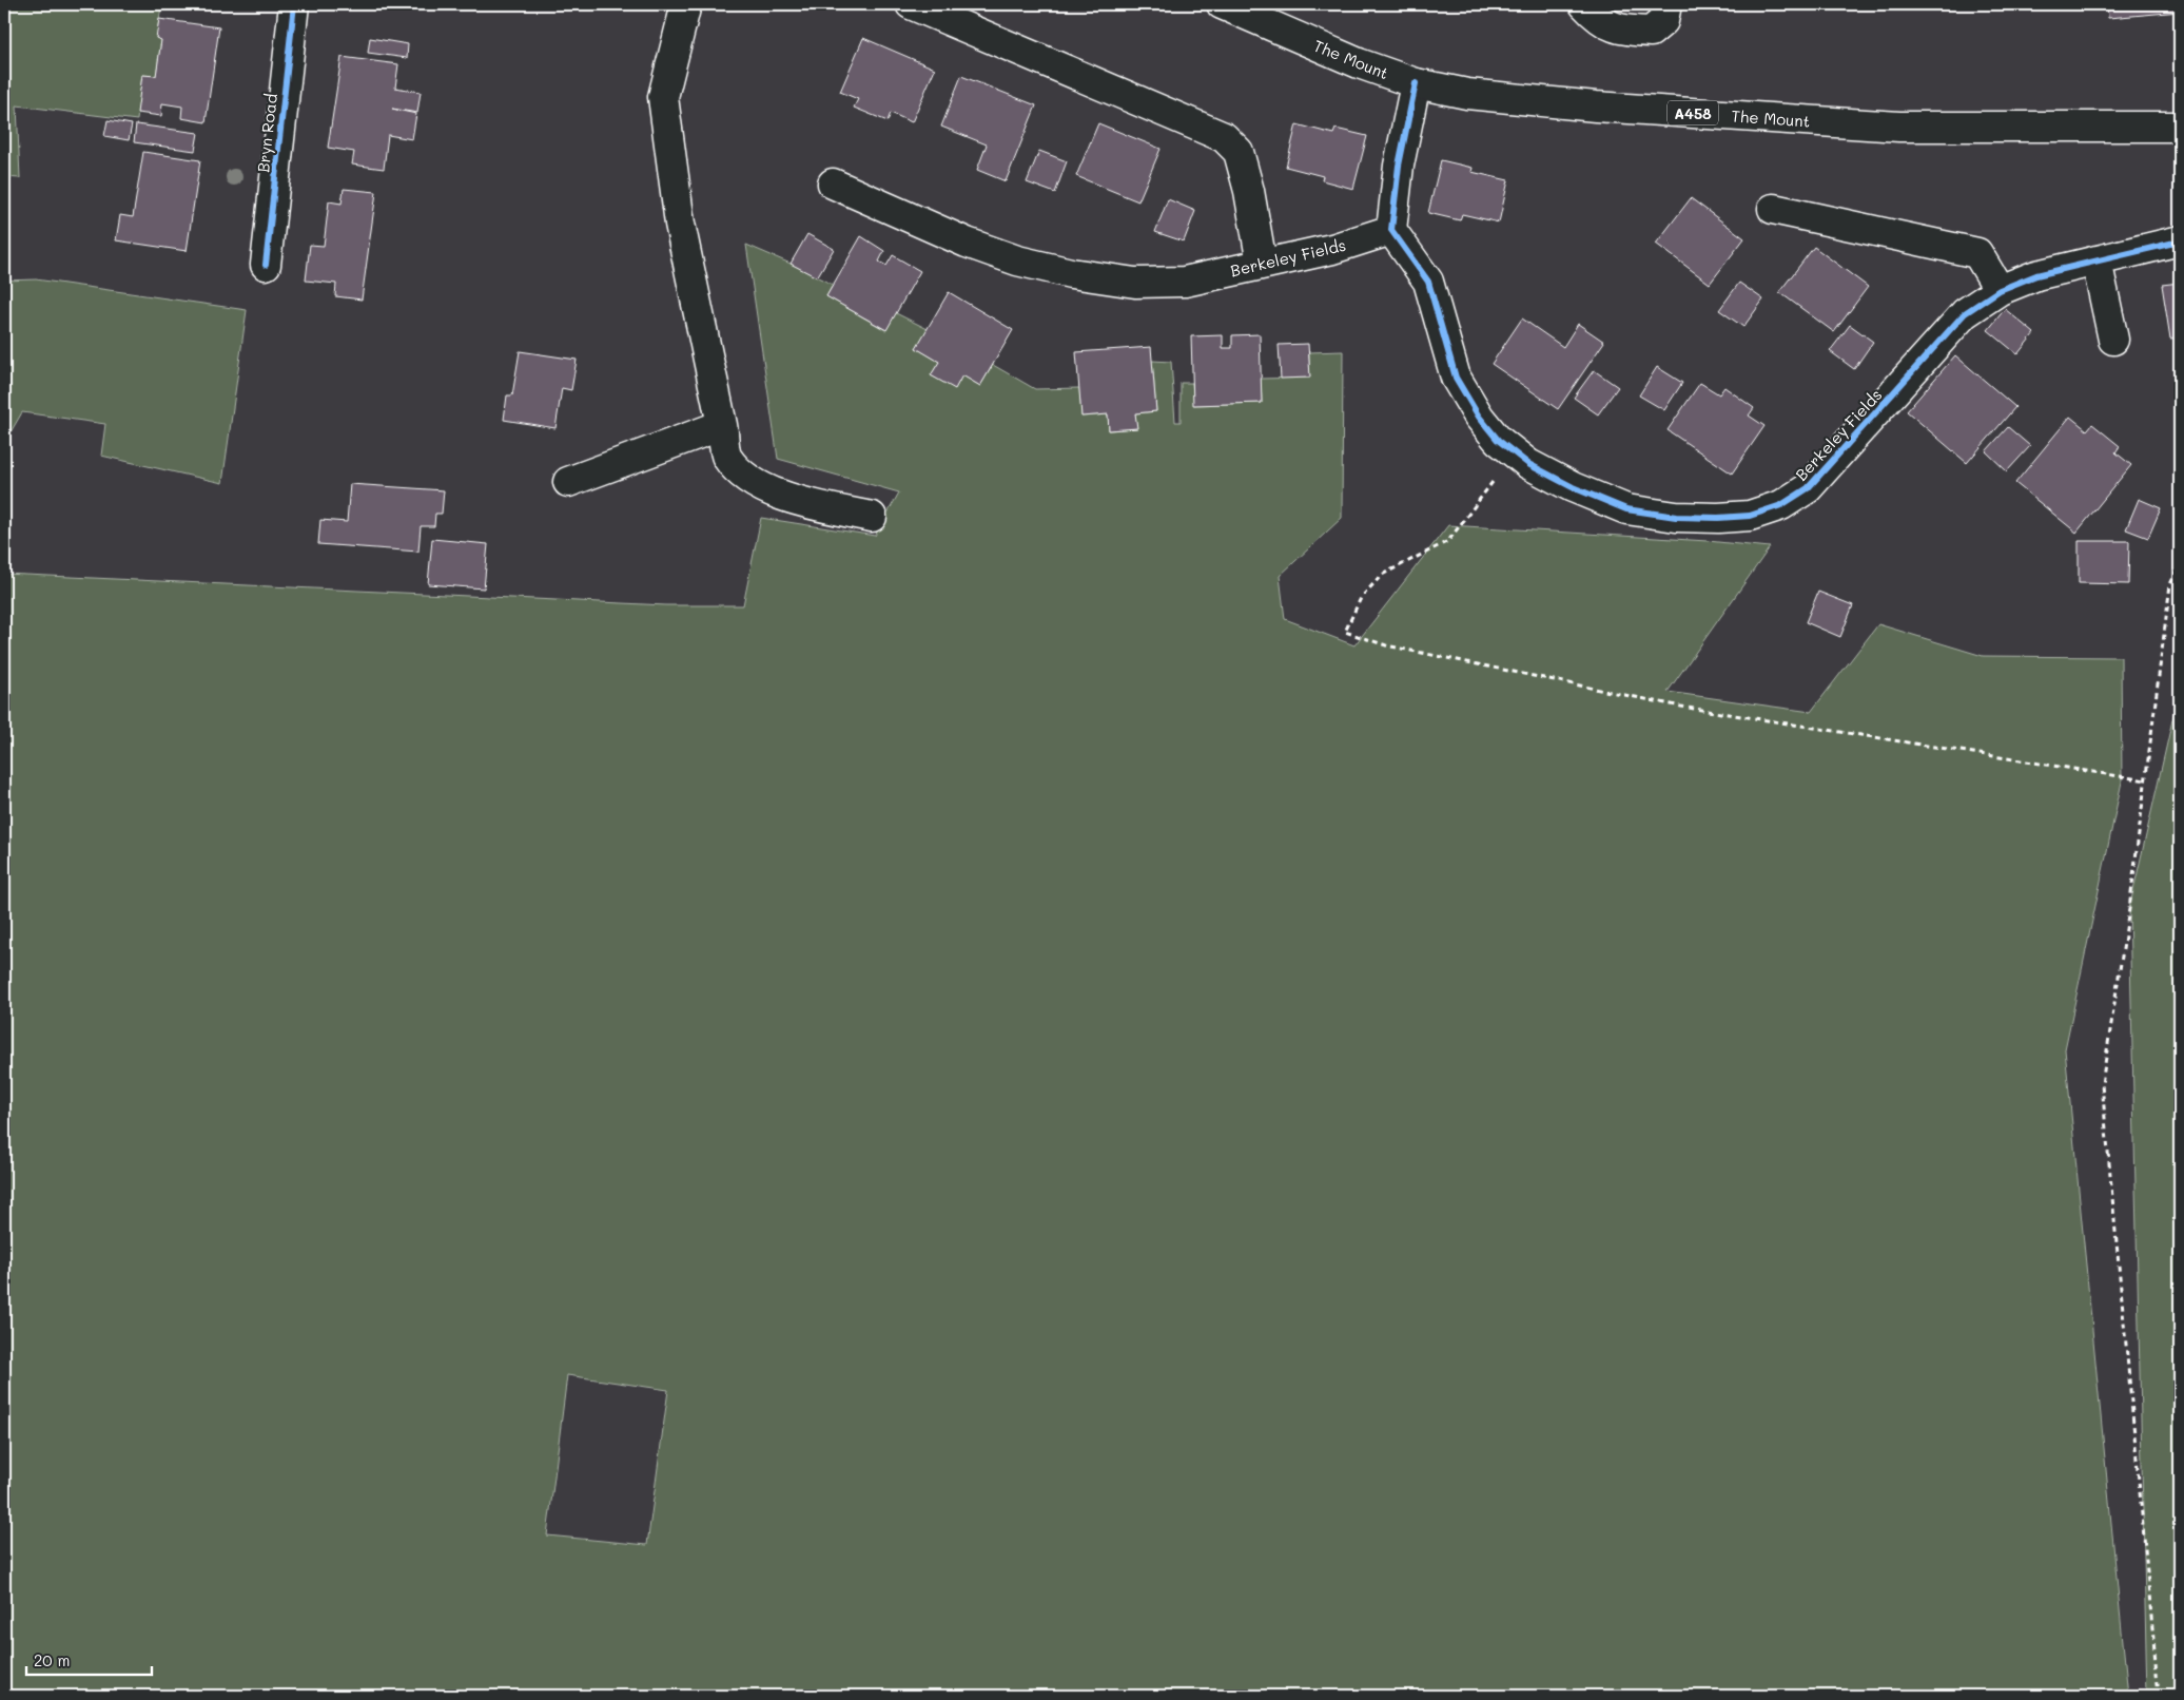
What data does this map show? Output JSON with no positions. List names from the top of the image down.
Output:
{
  "streets": {
    "street": [
      "The Mount",
      "A458",
      "Bryn Road",
      "Berkeley Fields"
    ]
  },
  "scale_bar": "20 m"
}
